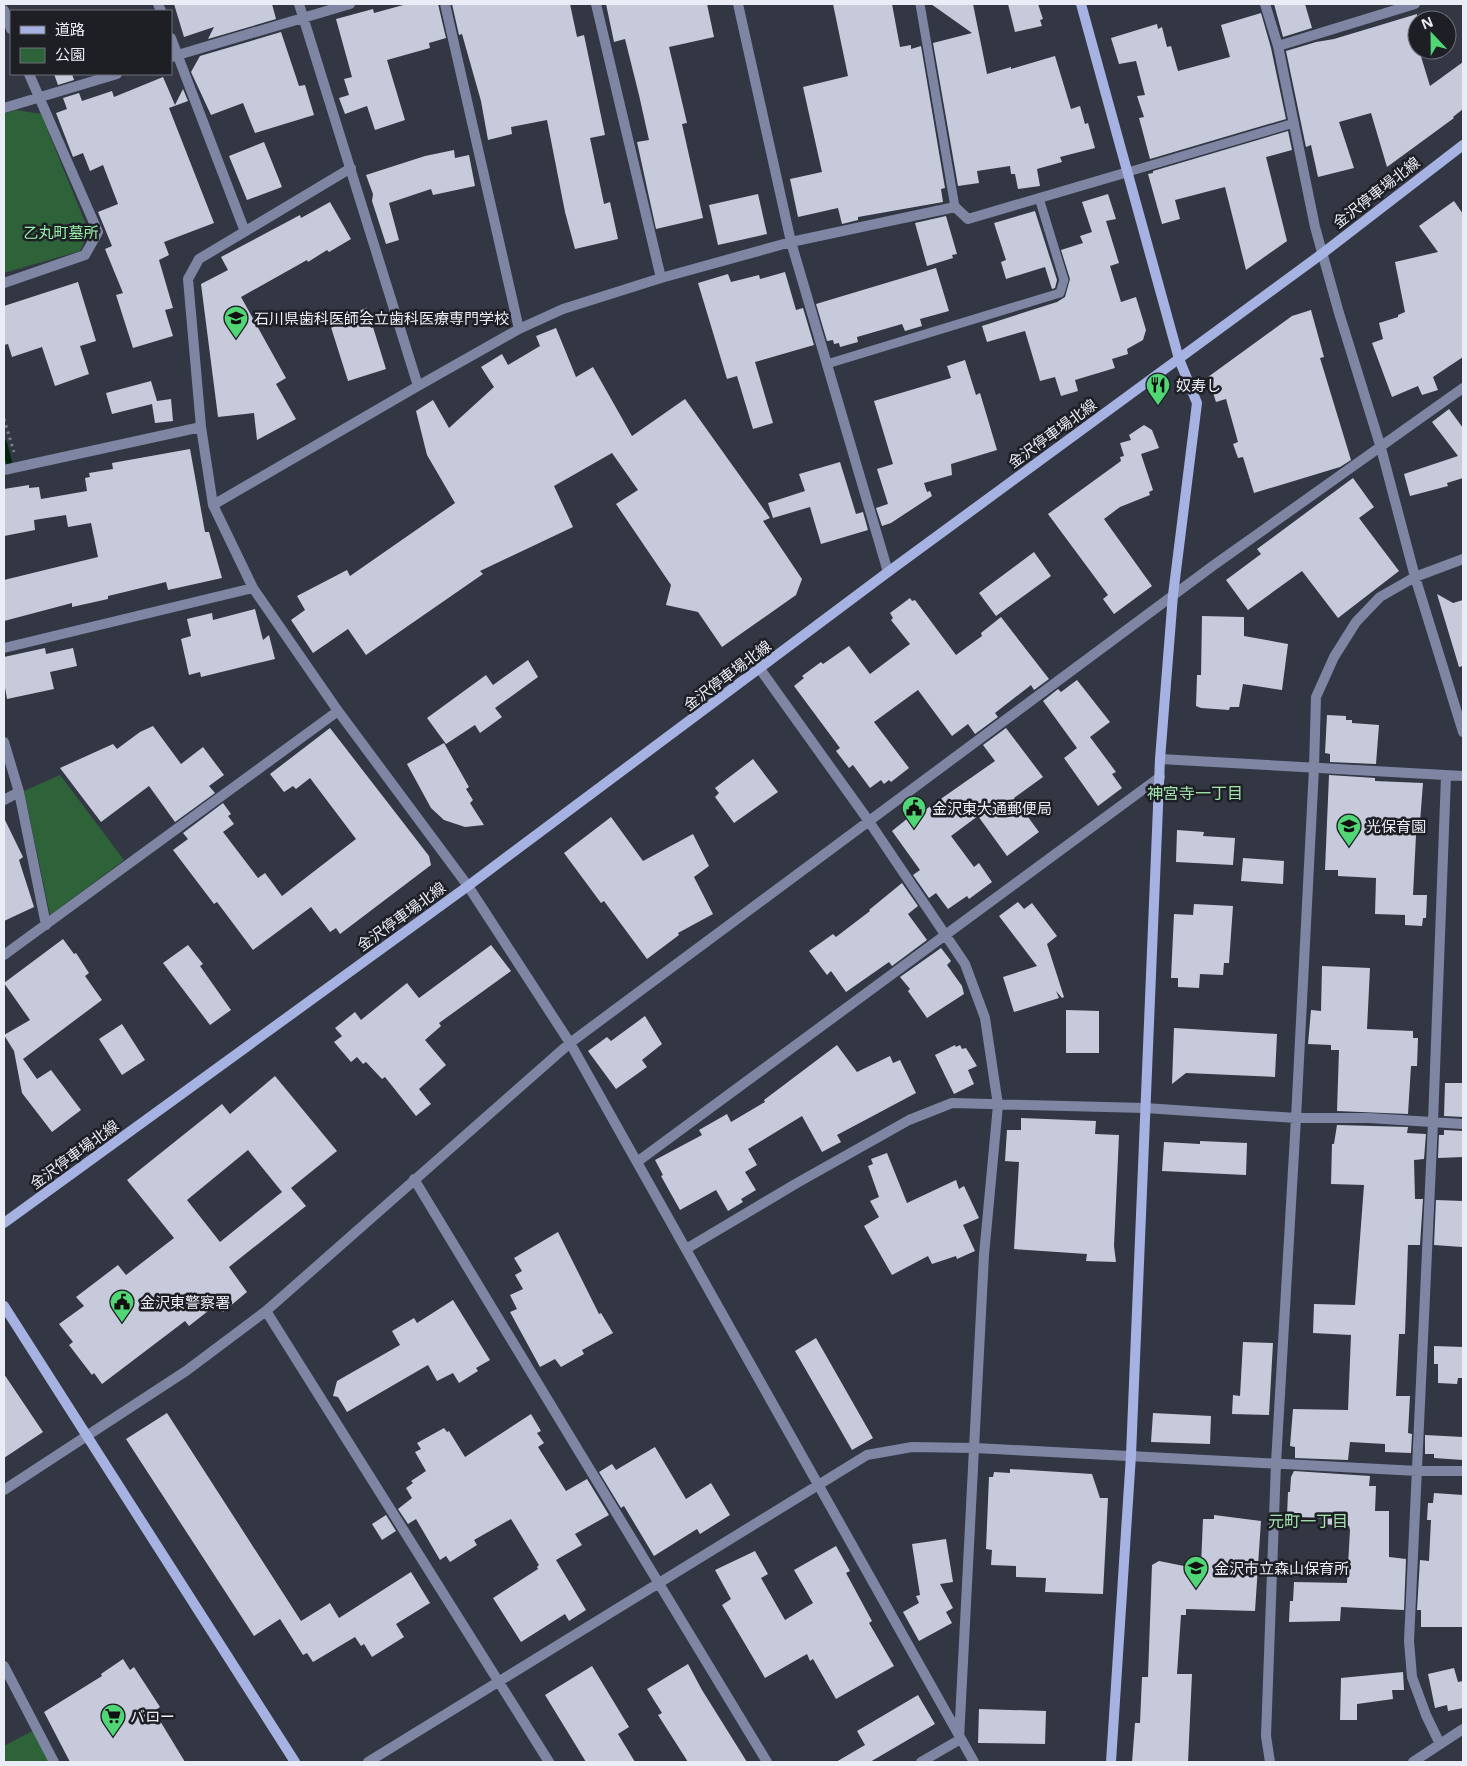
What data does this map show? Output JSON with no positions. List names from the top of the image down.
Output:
{
  "streets": {
    "street": ["金沢停車場北線"]
  },
  "districts": ["神宮寺一丁目", "元町一丁目"],
  "parks": ["乙丸町墓所"],
  "places": {
    "school or university": ["石川県歯科医師会立歯科医療専門学校", "光保育園", "金沢市立森山保育所"],
    "restaurant": ["奴寿し"],
    "public building": ["金沢東大通郵便局", "金沢東警察署"],
    "supermarket": ["バロー"]
  },
  "legend": ["道路", "公園"],
  "north": "top"
}
